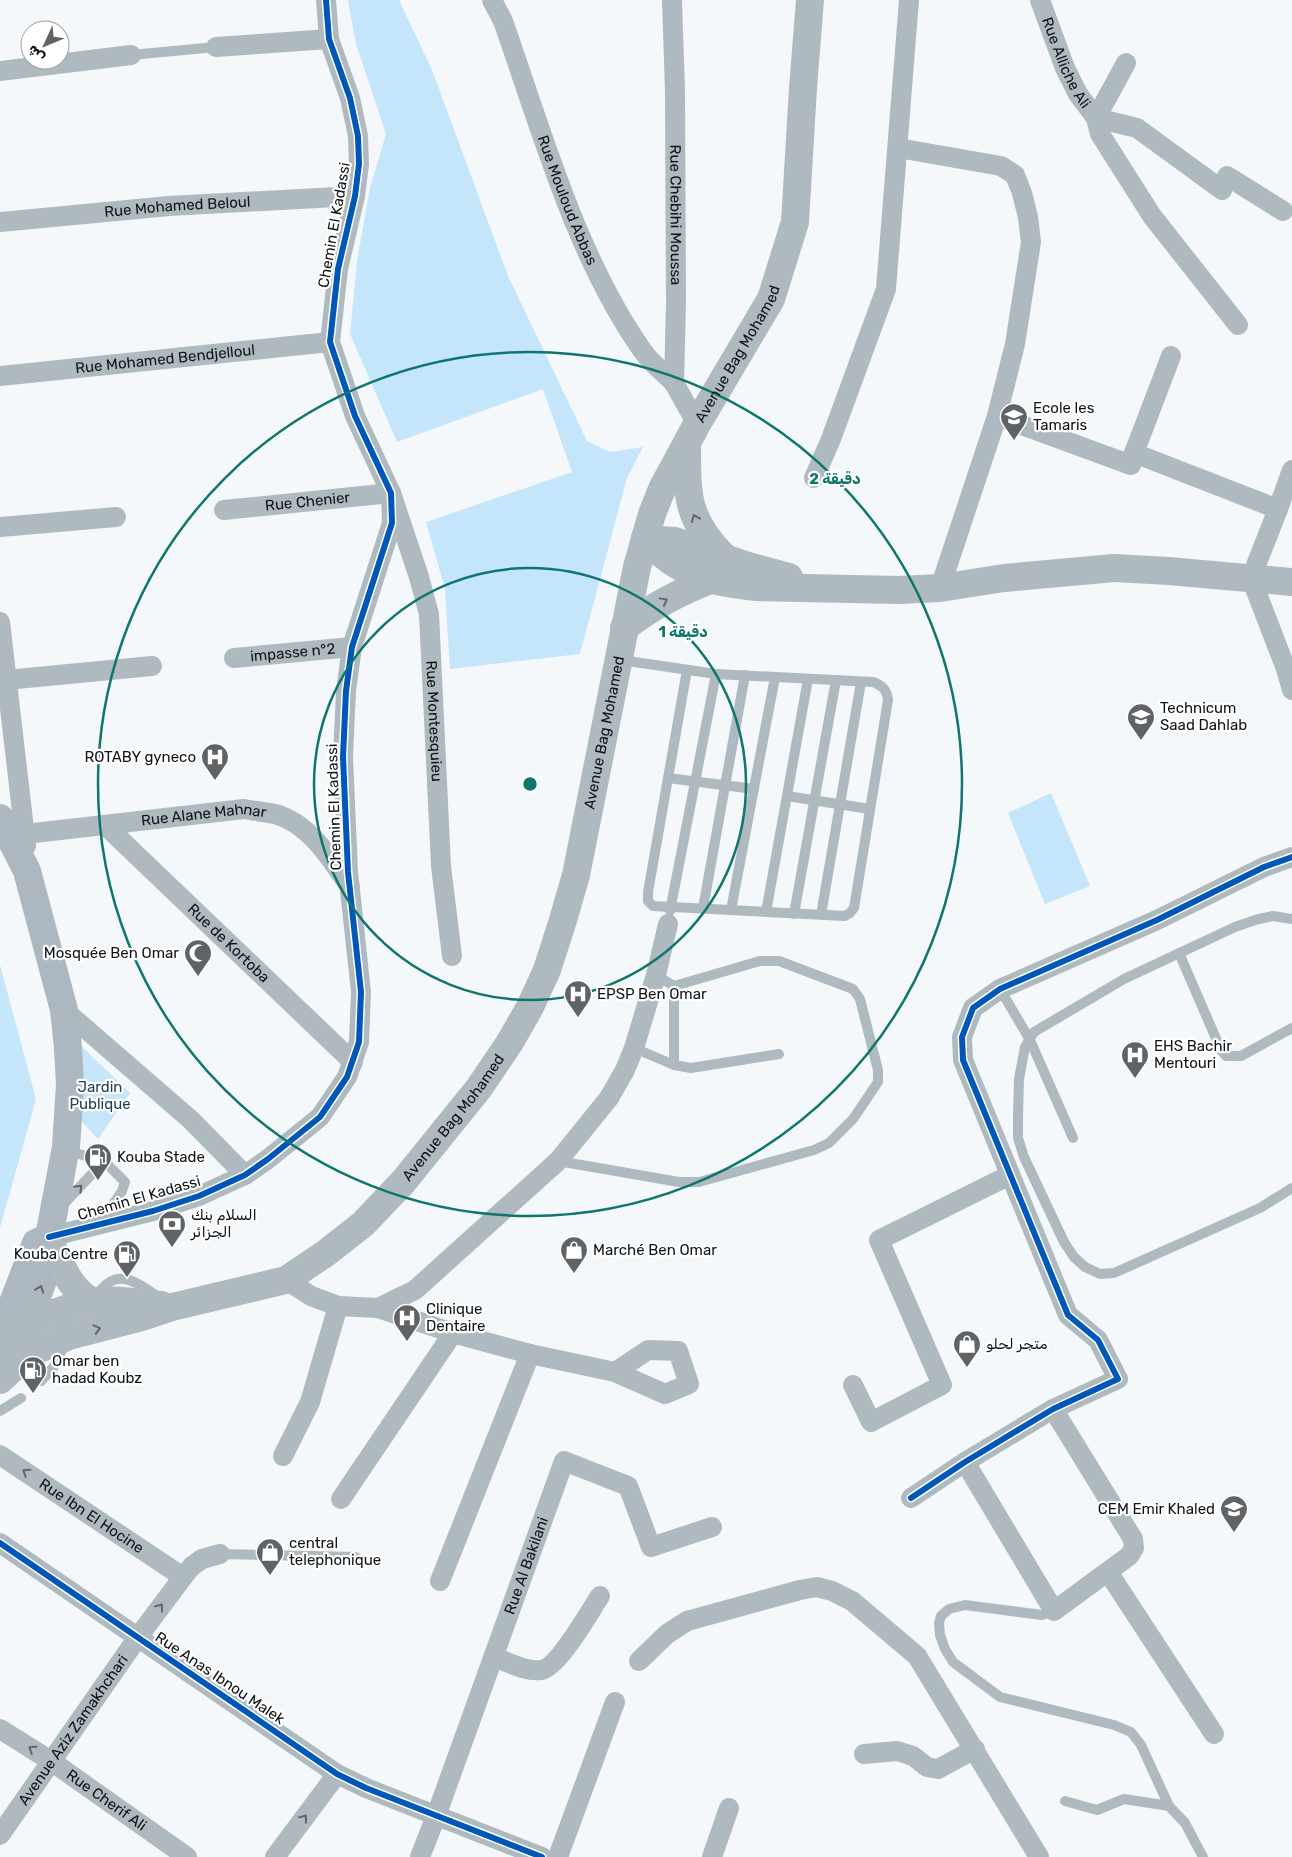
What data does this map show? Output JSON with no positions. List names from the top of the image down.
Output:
{
  "streets": {
    "main road": ["Avenue Bag Mohamed"],
    "street": [
      "Rue Alliche Ali",
      "Rue Mouloud Abbas",
      "Rue Mohamed Beloul",
      "Rue Chebihi Moussa",
      "Chemin El Kadassi",
      "Rue Mohamed Bendjelloul",
      "Rue Chenier",
      "impasse n°2",
      "Rue Montesquieu",
      "Rue Alane Mahnar",
      "Rue de Kortoba",
      "Rue Ibn El Hocine",
      "Rue Al Bakilani",
      "Rue Anas Ibnou Malek",
      "Avenue Aziz Zamakhchari",
      "Rue Cherif Ali"
    ]
  },
  "crossings": [
    ["Rue Mouloud Abbas", "Rue Chebihi Moussa"],
    ["Rue Mohamed Beloul", "Chemin El Kadassi"],
    ["Chemin El Kadassi", "Rue Mohamed Bendjelloul"],
    ["Chemin El Kadassi", "Rue Chenier"],
    ["Chemin El Kadassi", "impasse n°2"],
    ["Chemin El Kadassi", "Rue Montesquieu"],
    ["Chemin El Kadassi", "Rue Alane Mahnar"],
    ["Chemin El Kadassi", "Rue de Kortoba"],
    ["Rue Chenier", "Rue Montesquieu"],
    ["Rue Alane Mahnar", "Rue de Kortoba"],
    ["Rue Ibn El Hocine", "Avenue Aziz Zamakhchari"],
    ["Rue Al Bakilani", "Rue Anas Ibnou Malek"],
    ["Rue Anas Ibnou Malek", "Avenue Aziz Zamakhchari"],
    ["Avenue Aziz Zamakhchari", "Rue Cherif Ali"]
  ],
  "one_way": ["Rue Ibn El Hocine"],
  "parks": ["Jardin Publique"],
  "places": {
    "school or university": ["Ecole les Tamaris", "Technicum Saad Dahlab", "CEM Emir Khaled"],
    "hospital": [
      "ROTABY gyneco",
      "EPSP Ben Omar",
      "EHS Bachir Mentouri",
      "Clinique Dentaire"
    ],
    "mosque": ["Mosquée Ben Omar"],
    "fuel station": ["Kouba Stade", "Kouba Centre", "Omar ben hadad Koubz"],
    "bank": ["السلام بنك الجزائر"],
    "shop": ["Marché Ben Omar", "متجر لحلو", "central telephonique"]
  },
  "north": "bottom left",
  "rings": ["2 دقيقة", "1 دقيقة"]
}
